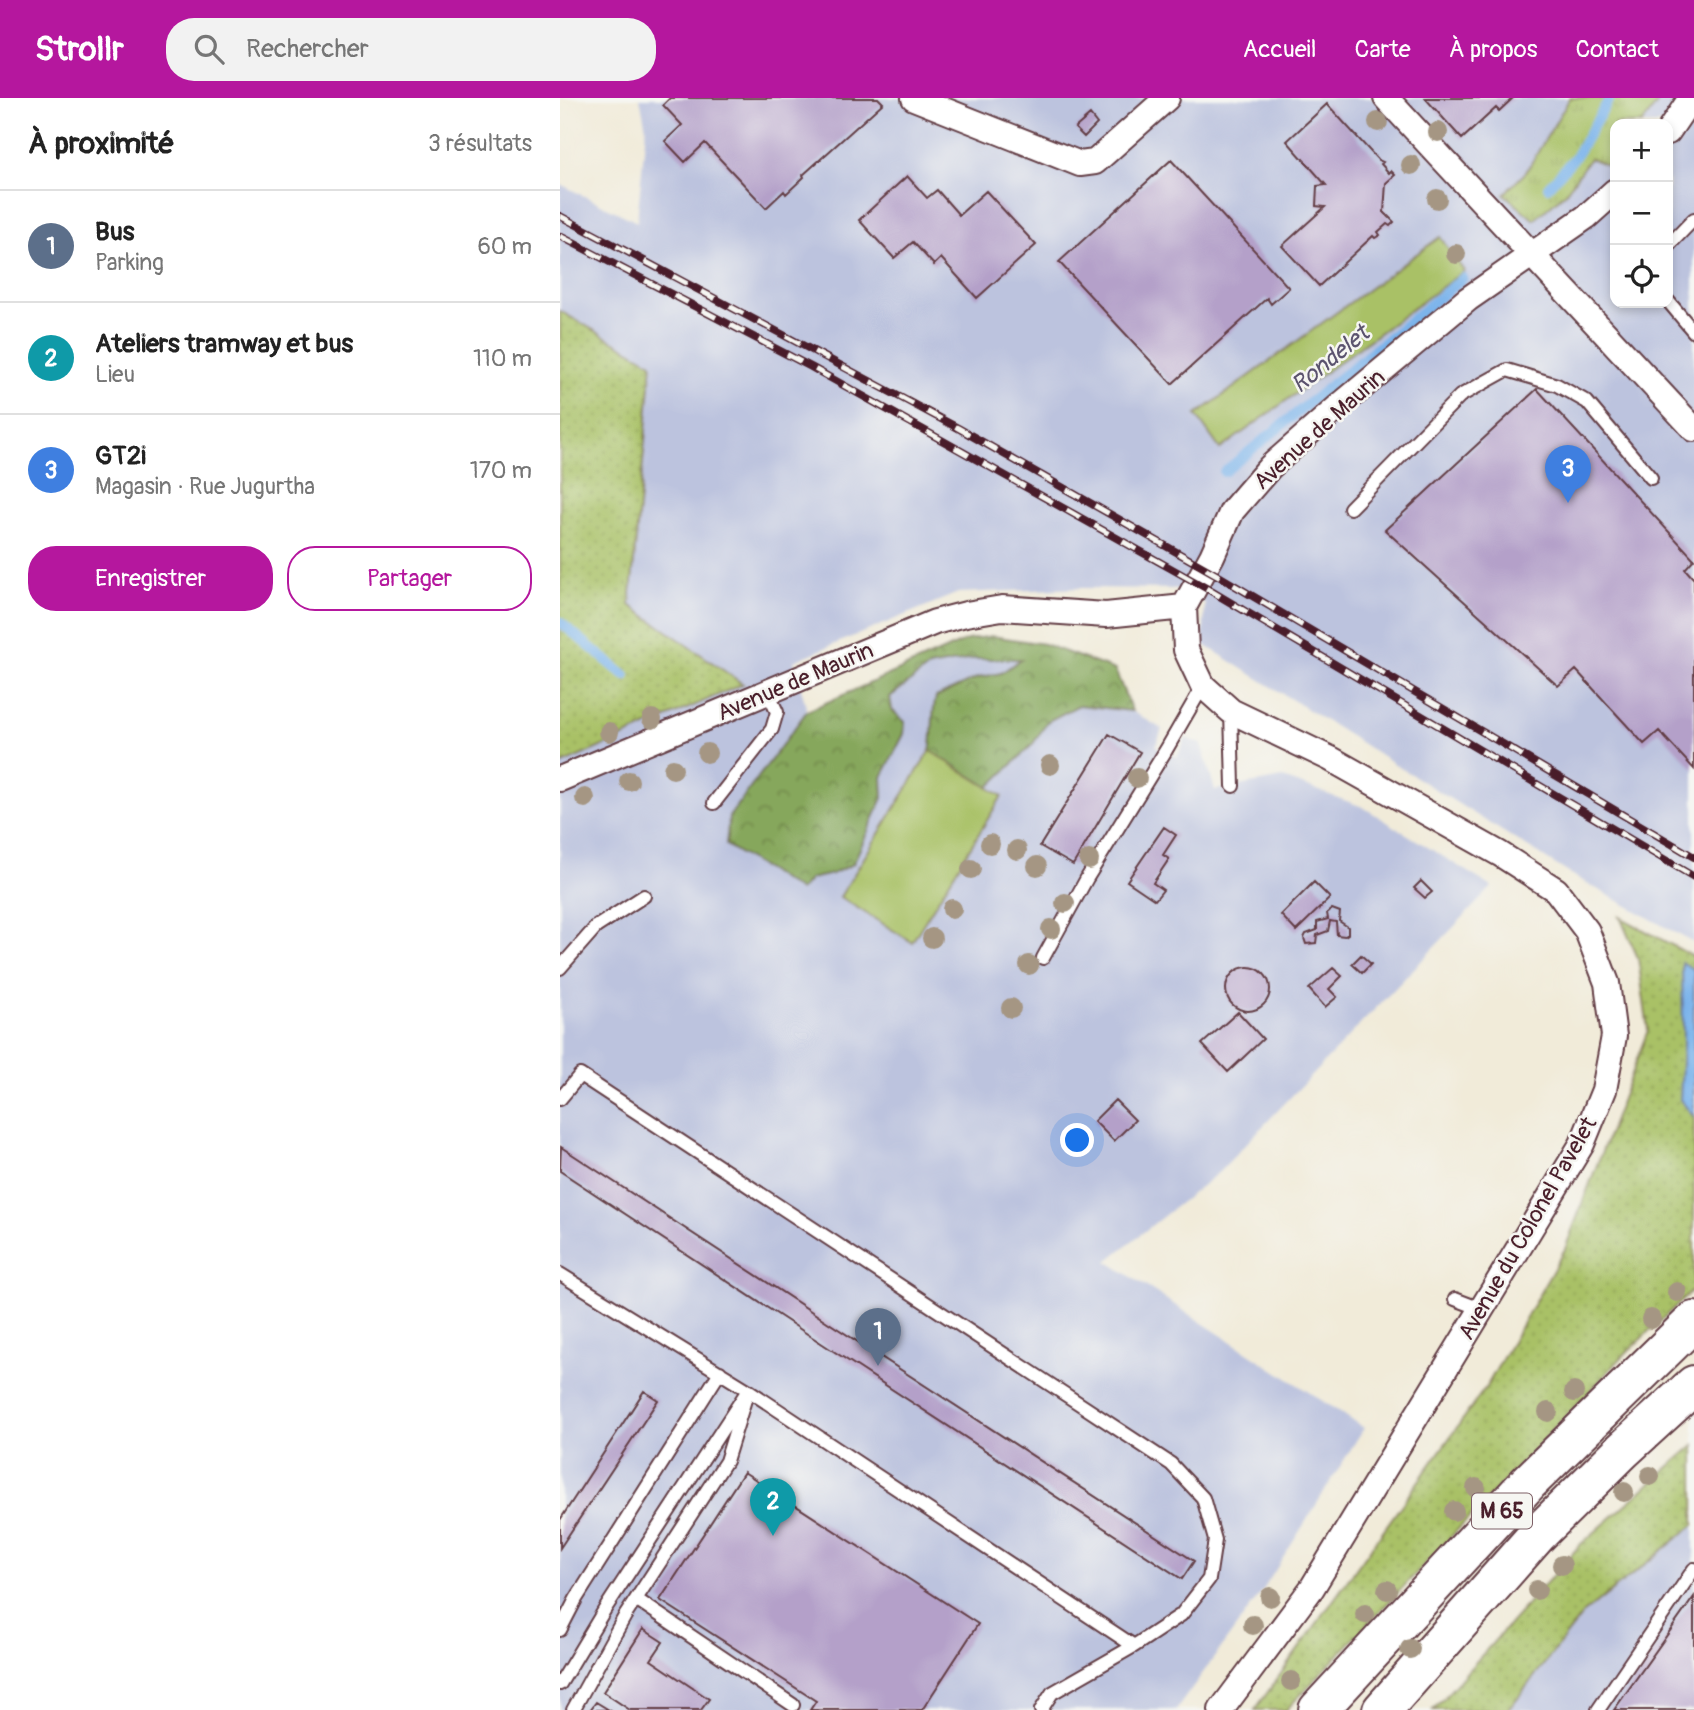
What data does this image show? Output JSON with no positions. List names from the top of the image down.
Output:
{
  "streets": {
    "main road": ["M 65"],
    "street": ["Avenue de Maurin", "Avenue du Colonel Pavelet"]
  },
  "crossings": [
    ["Avenue de Maurin", "Avenue du Colonel Pavelet"]
  ],
  "water": ["Rondelet"],
  "page": {
    "header": "Strollr",
    "search": "Rechercher",
    "nav": [
      "Accueil",
      "Carte",
      "À propos",
      "Contact"
    ],
    "heading": ["À proximité", "3 résultats"],
    "map_buttons": ["+", "−"],
    "list": [
      {
        "mark": "1",
        "name": "Bus",
        "note": "Parking",
        "value": "60 m"
      },
      {
        "mark": "2",
        "name": "Ateliers tramway et bus",
        "note": "Lieu",
        "value": "110 m"
      },
      {
        "mark": "3",
        "name": "GT2i",
        "note": "Magasin · Rue Jugurtha",
        "value": "170 m"
      }
    ],
    "pins": ["3", "1", "2"],
    "buttons": ["Enregistrer", "Partager"]
  }
}
